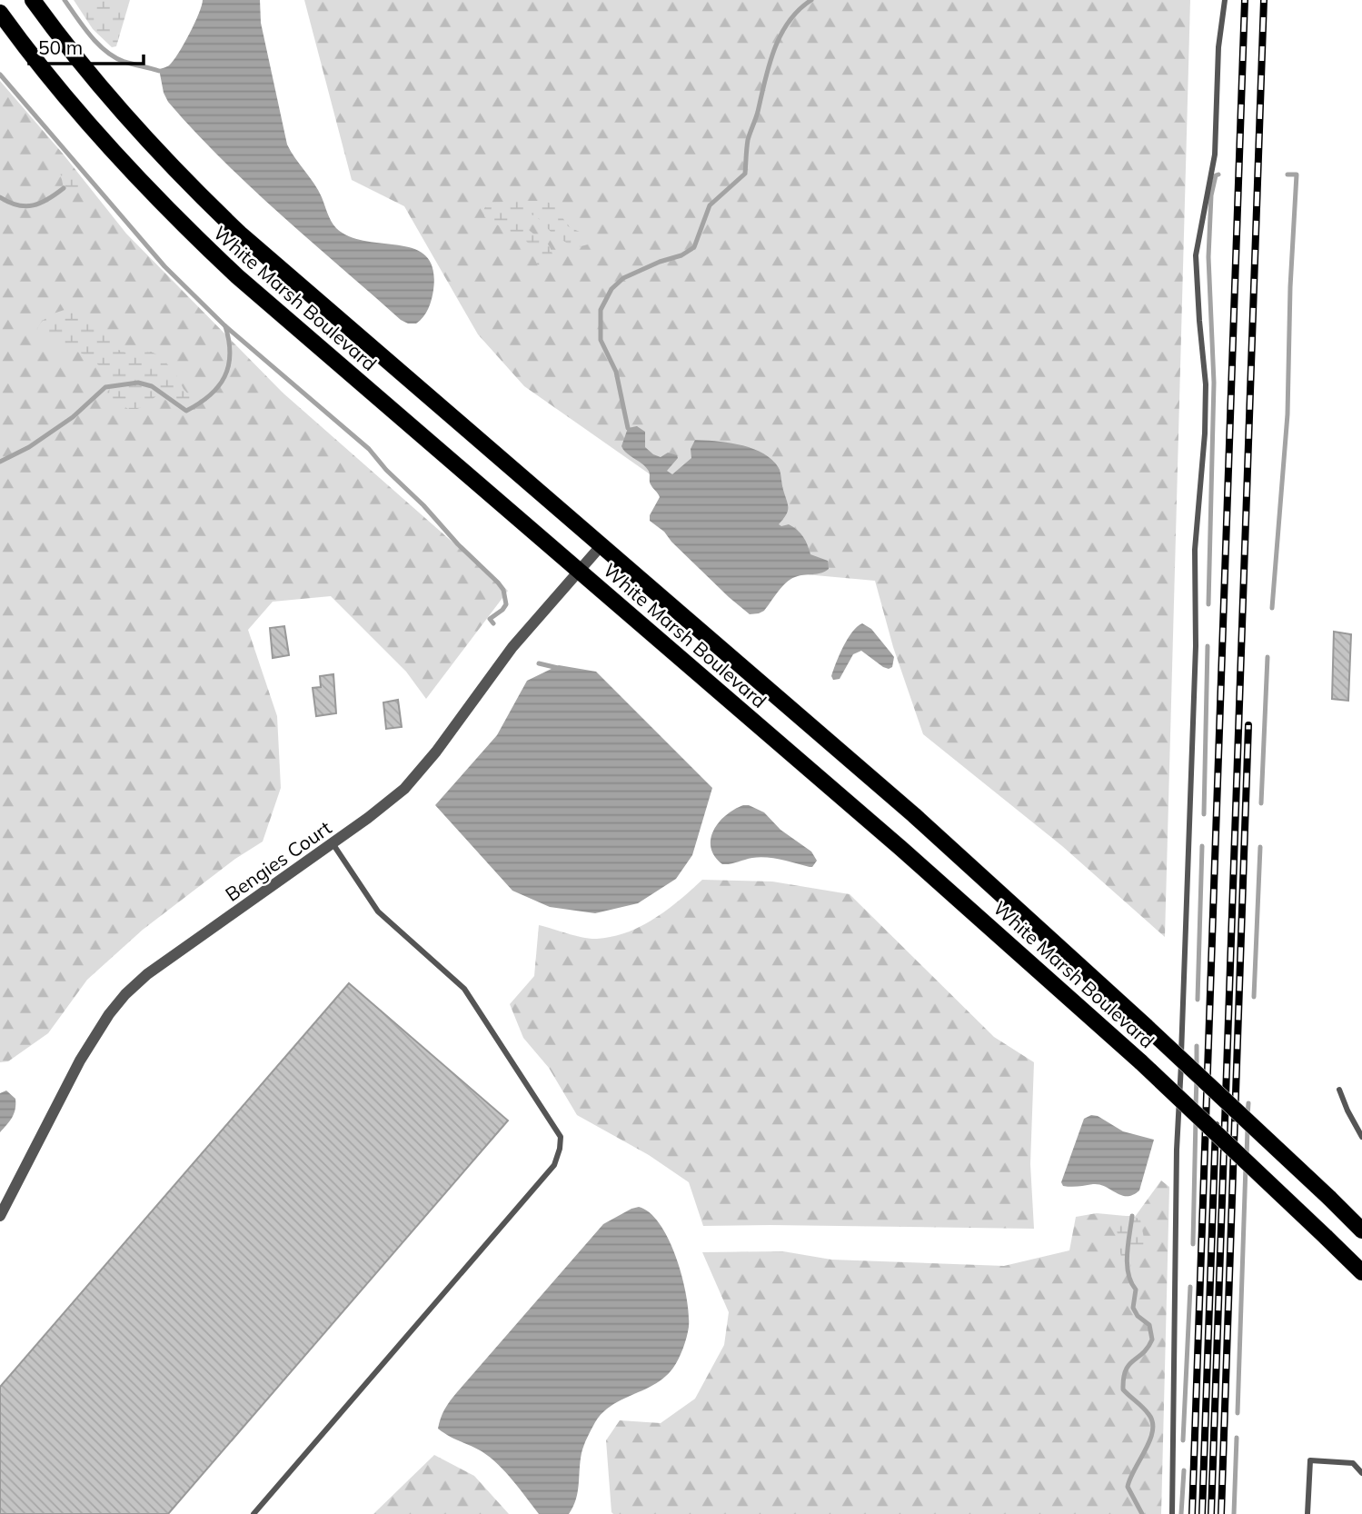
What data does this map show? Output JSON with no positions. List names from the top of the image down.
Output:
{
  "streets": {
    "main road": ["White Marsh Boulevard"],
    "street": ["Bengies Court"]
  },
  "crossings": [
    ["White Marsh Boulevard", "Bengies Court"]
  ],
  "scale_bar": "50 m"
}
